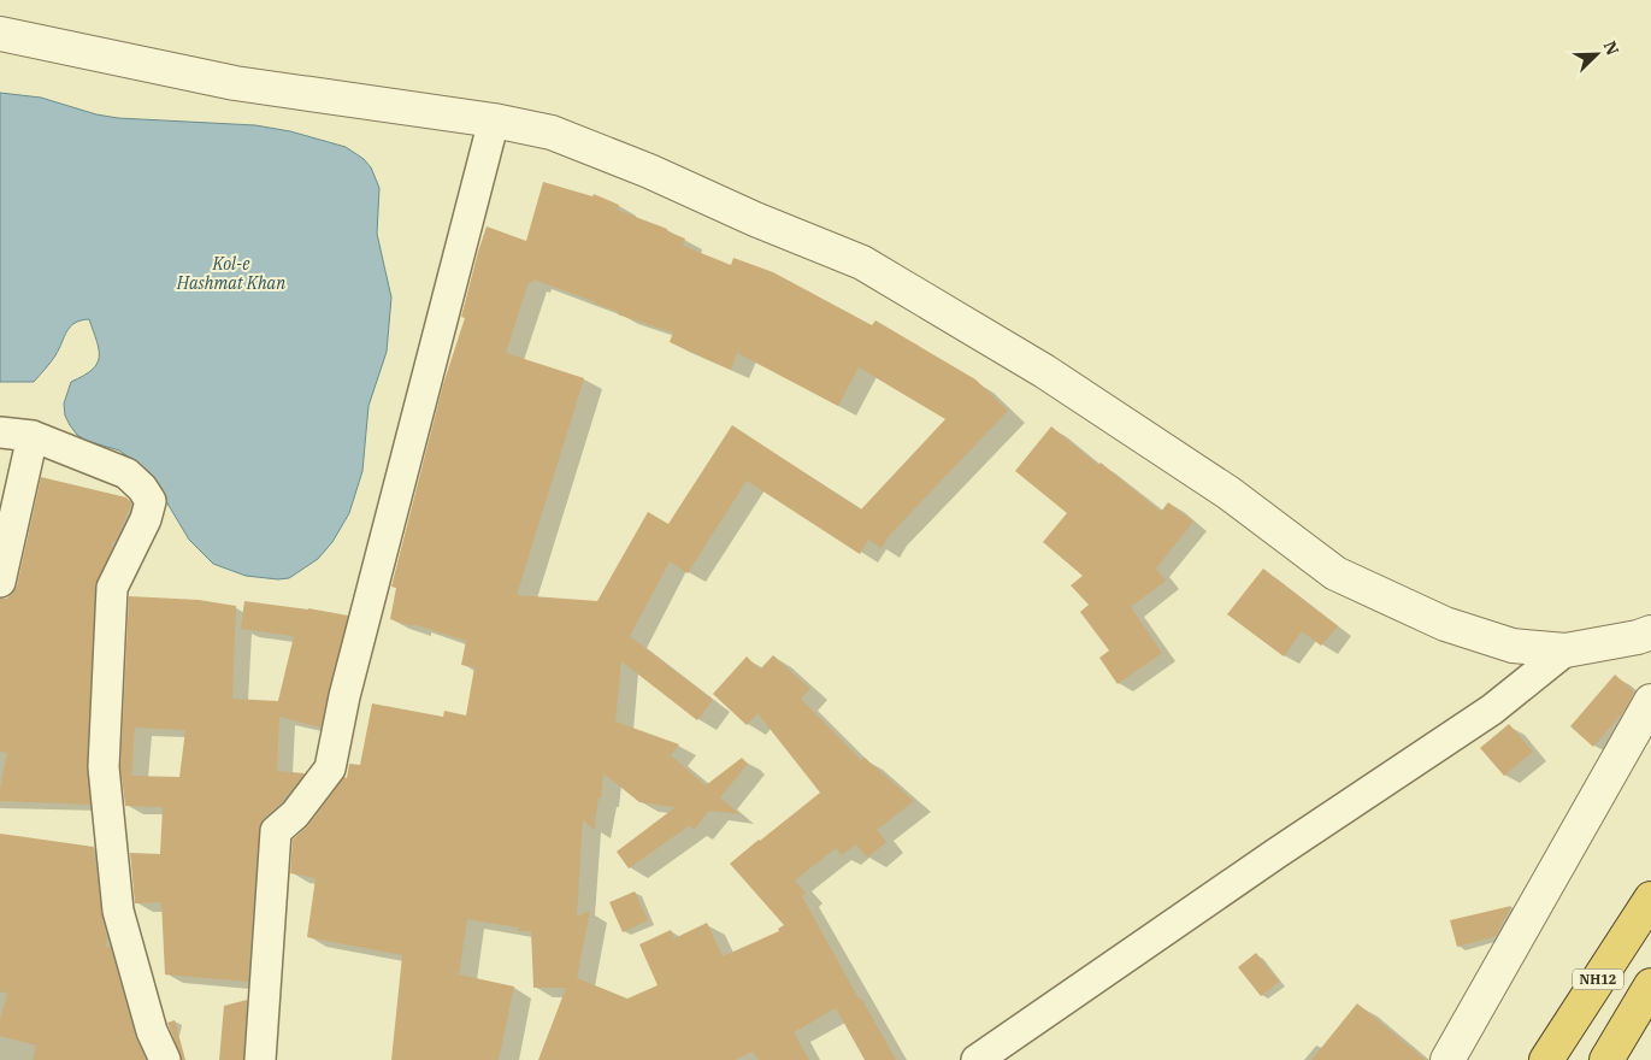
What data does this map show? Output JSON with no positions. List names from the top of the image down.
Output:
{
  "streets": {
    "highway": ["NH12"]
  },
  "water": ["Kol-e Hashmat Khan"],
  "north": "top right"
}
